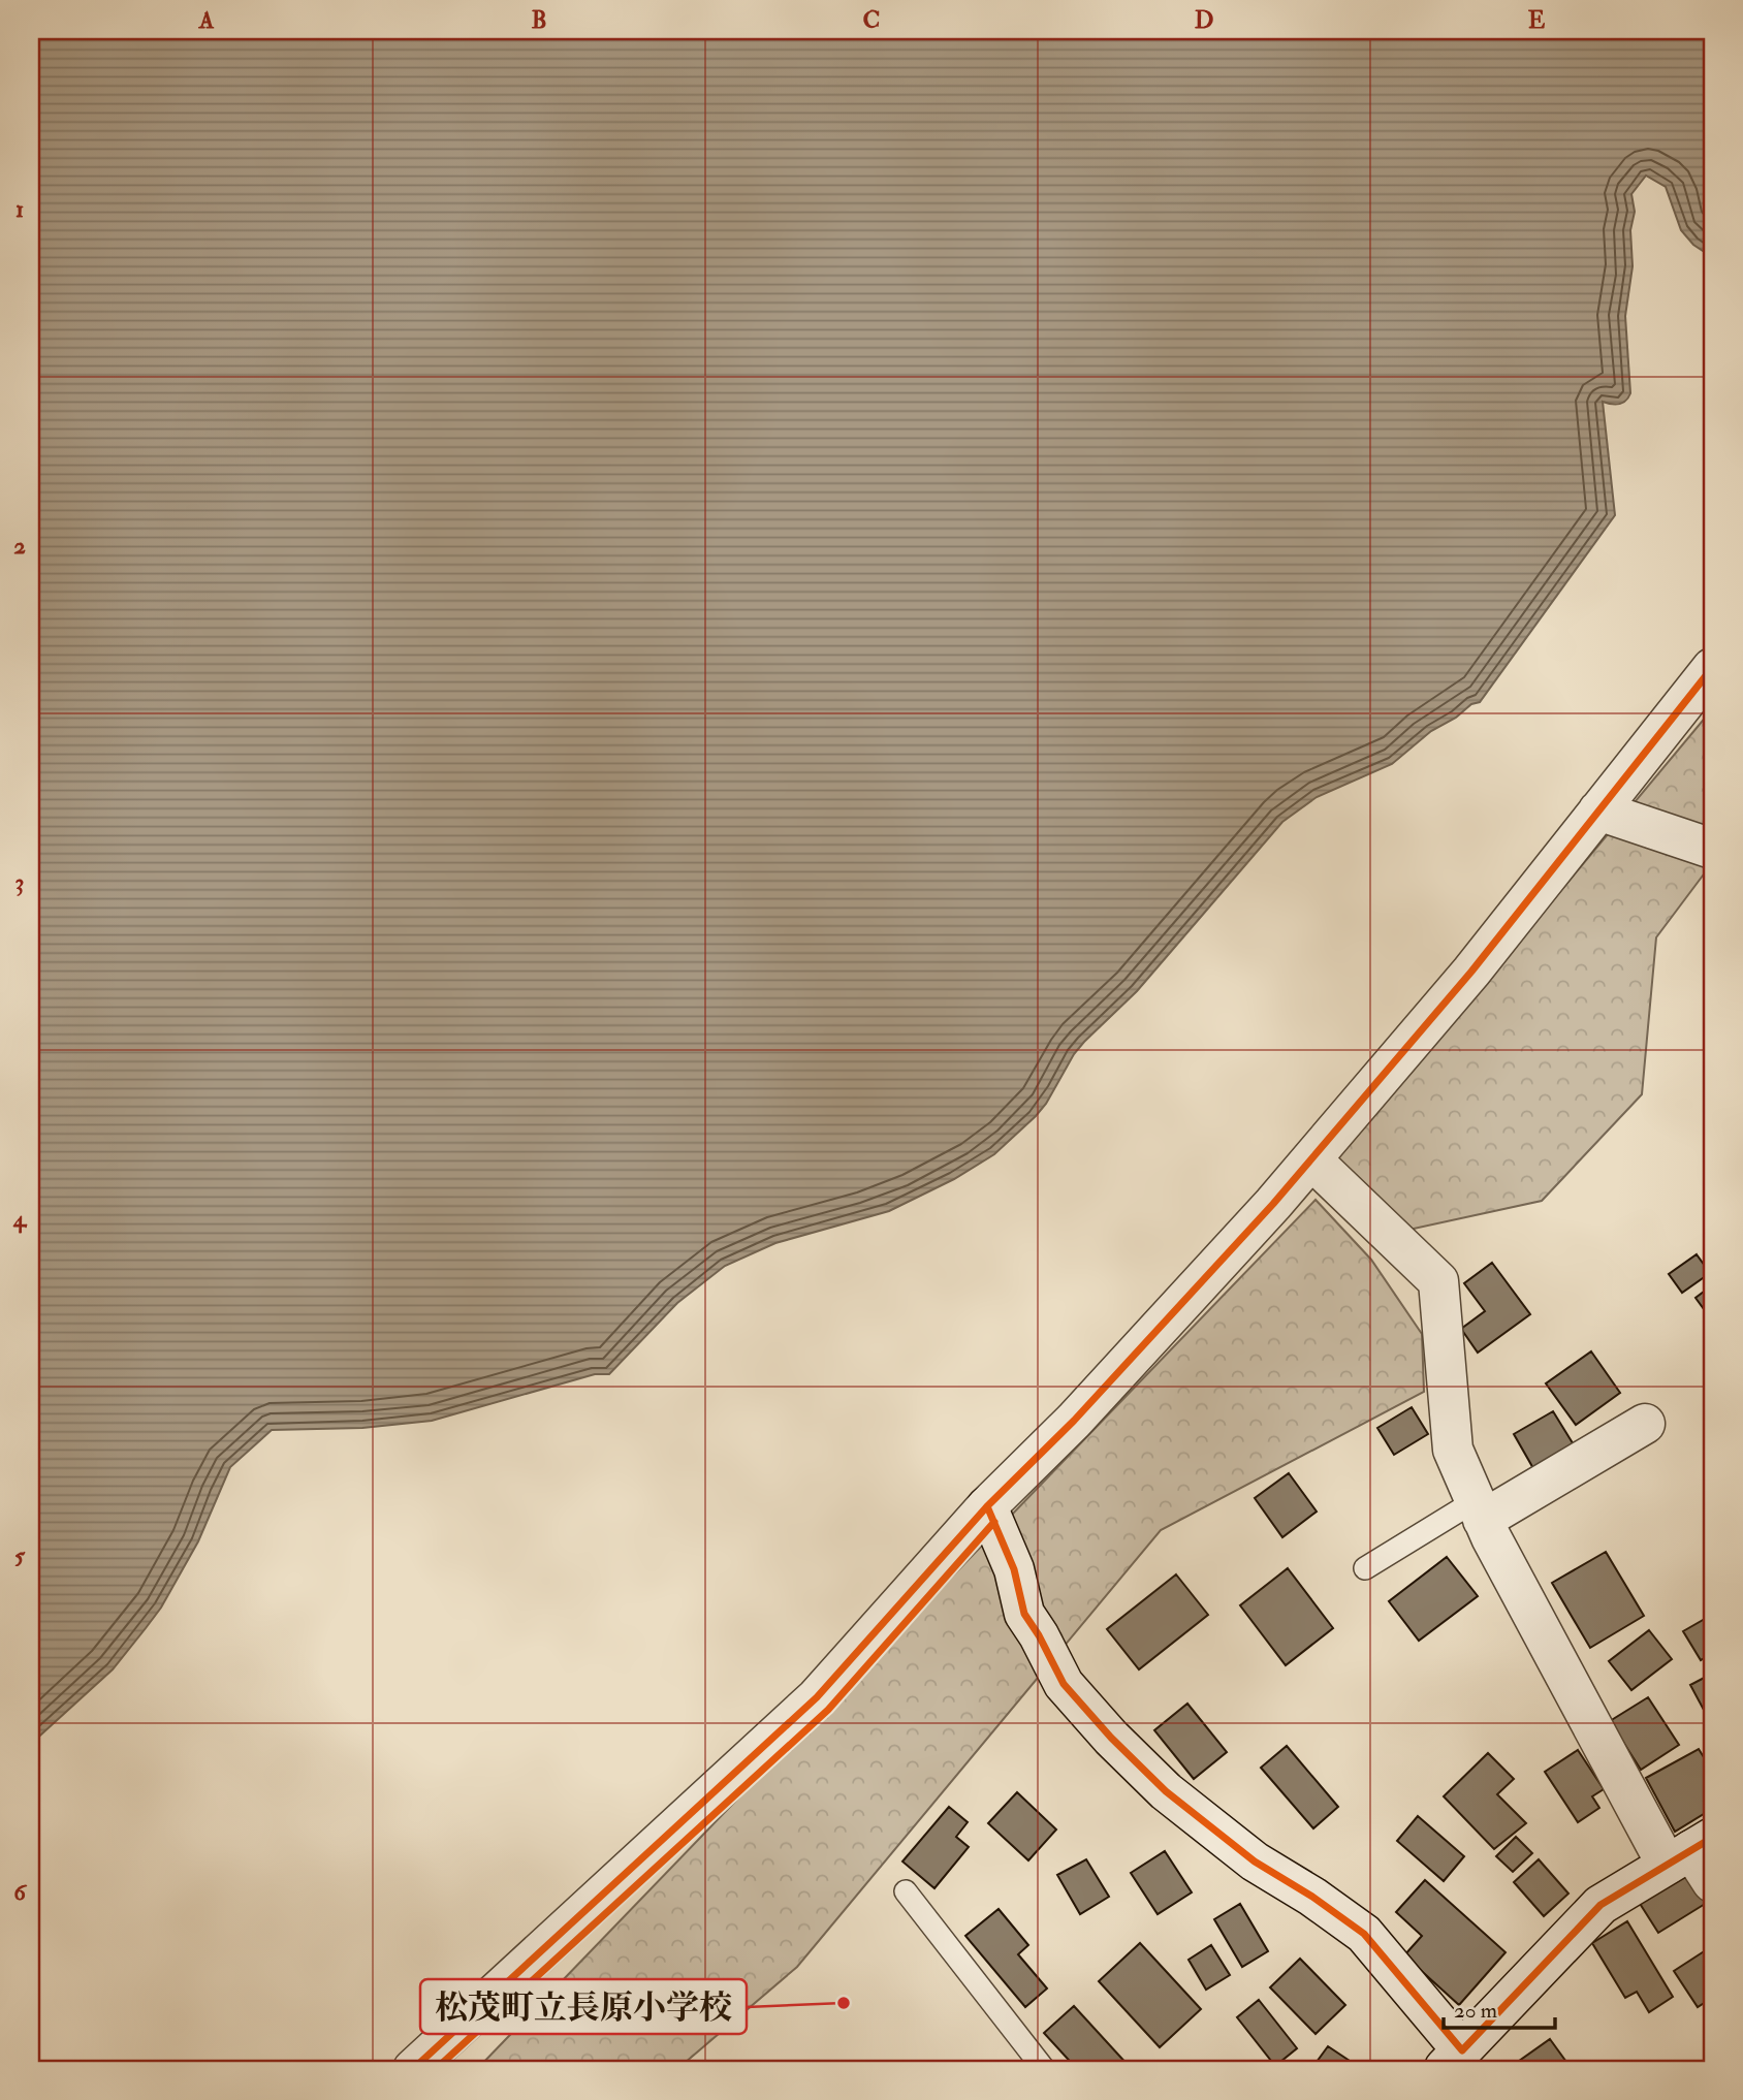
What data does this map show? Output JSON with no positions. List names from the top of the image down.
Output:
{
  "places": ["松茂町立長原小学校"],
  "scale_bar": "20 m",
  "grid": {
    "columns": [
      "A",
      "B",
      "C",
      "D",
      "E"
    ],
    "rows": [
      "1",
      "2",
      "3",
      "4",
      "5",
      "6"
    ]
  }
}
